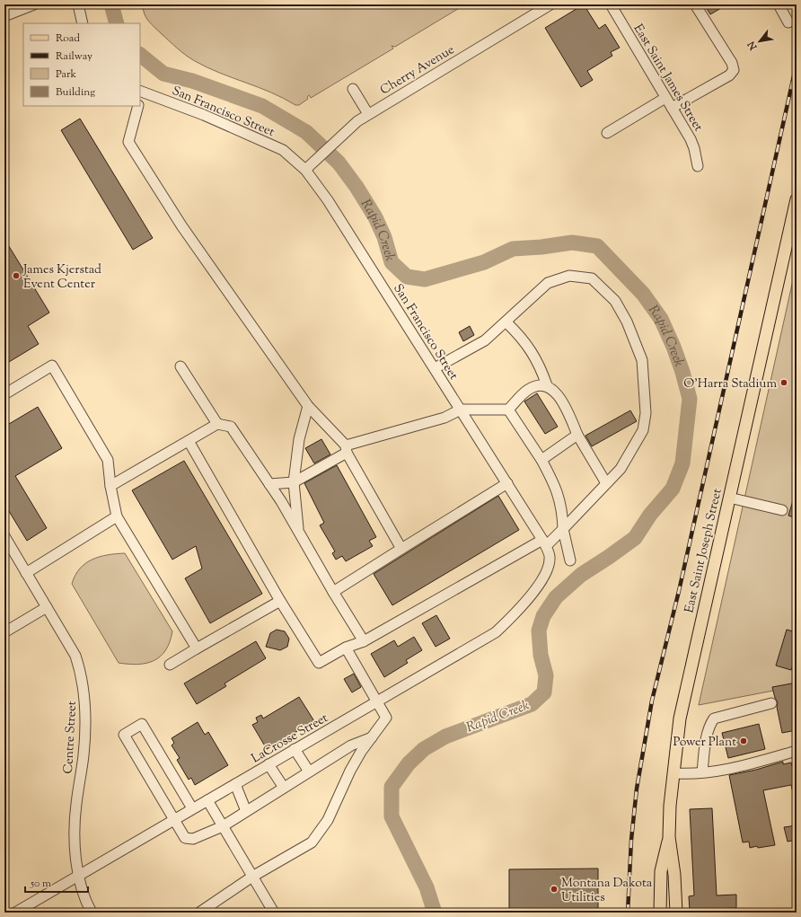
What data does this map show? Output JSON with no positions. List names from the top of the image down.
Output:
{
  "streets": {
    "main road": ["East Saint Joseph Street"],
    "street": [
      "Cherry Avenue",
      "East Saint James Street",
      "San Francisco Street",
      "Centre Street",
      "LaCrosse Street"
    ]
  },
  "crossings": [
    ["Cherry Avenue", "San Francisco Street"],
    ["San Francisco Street", "LaCrosse Street"],
    ["Centre Street", "LaCrosse Street"]
  ],
  "water": ["Rapid Creek"],
  "places": [
    "James Kjerstad Event Center",
    "O'Harra Stadium",
    "Power Plant",
    "Montana Dakota Utilities"
  ],
  "legend": [
    "Road",
    "Railway",
    "Park",
    "Building"
  ],
  "scale_bar": "50 m",
  "north": "bottom left"
}
